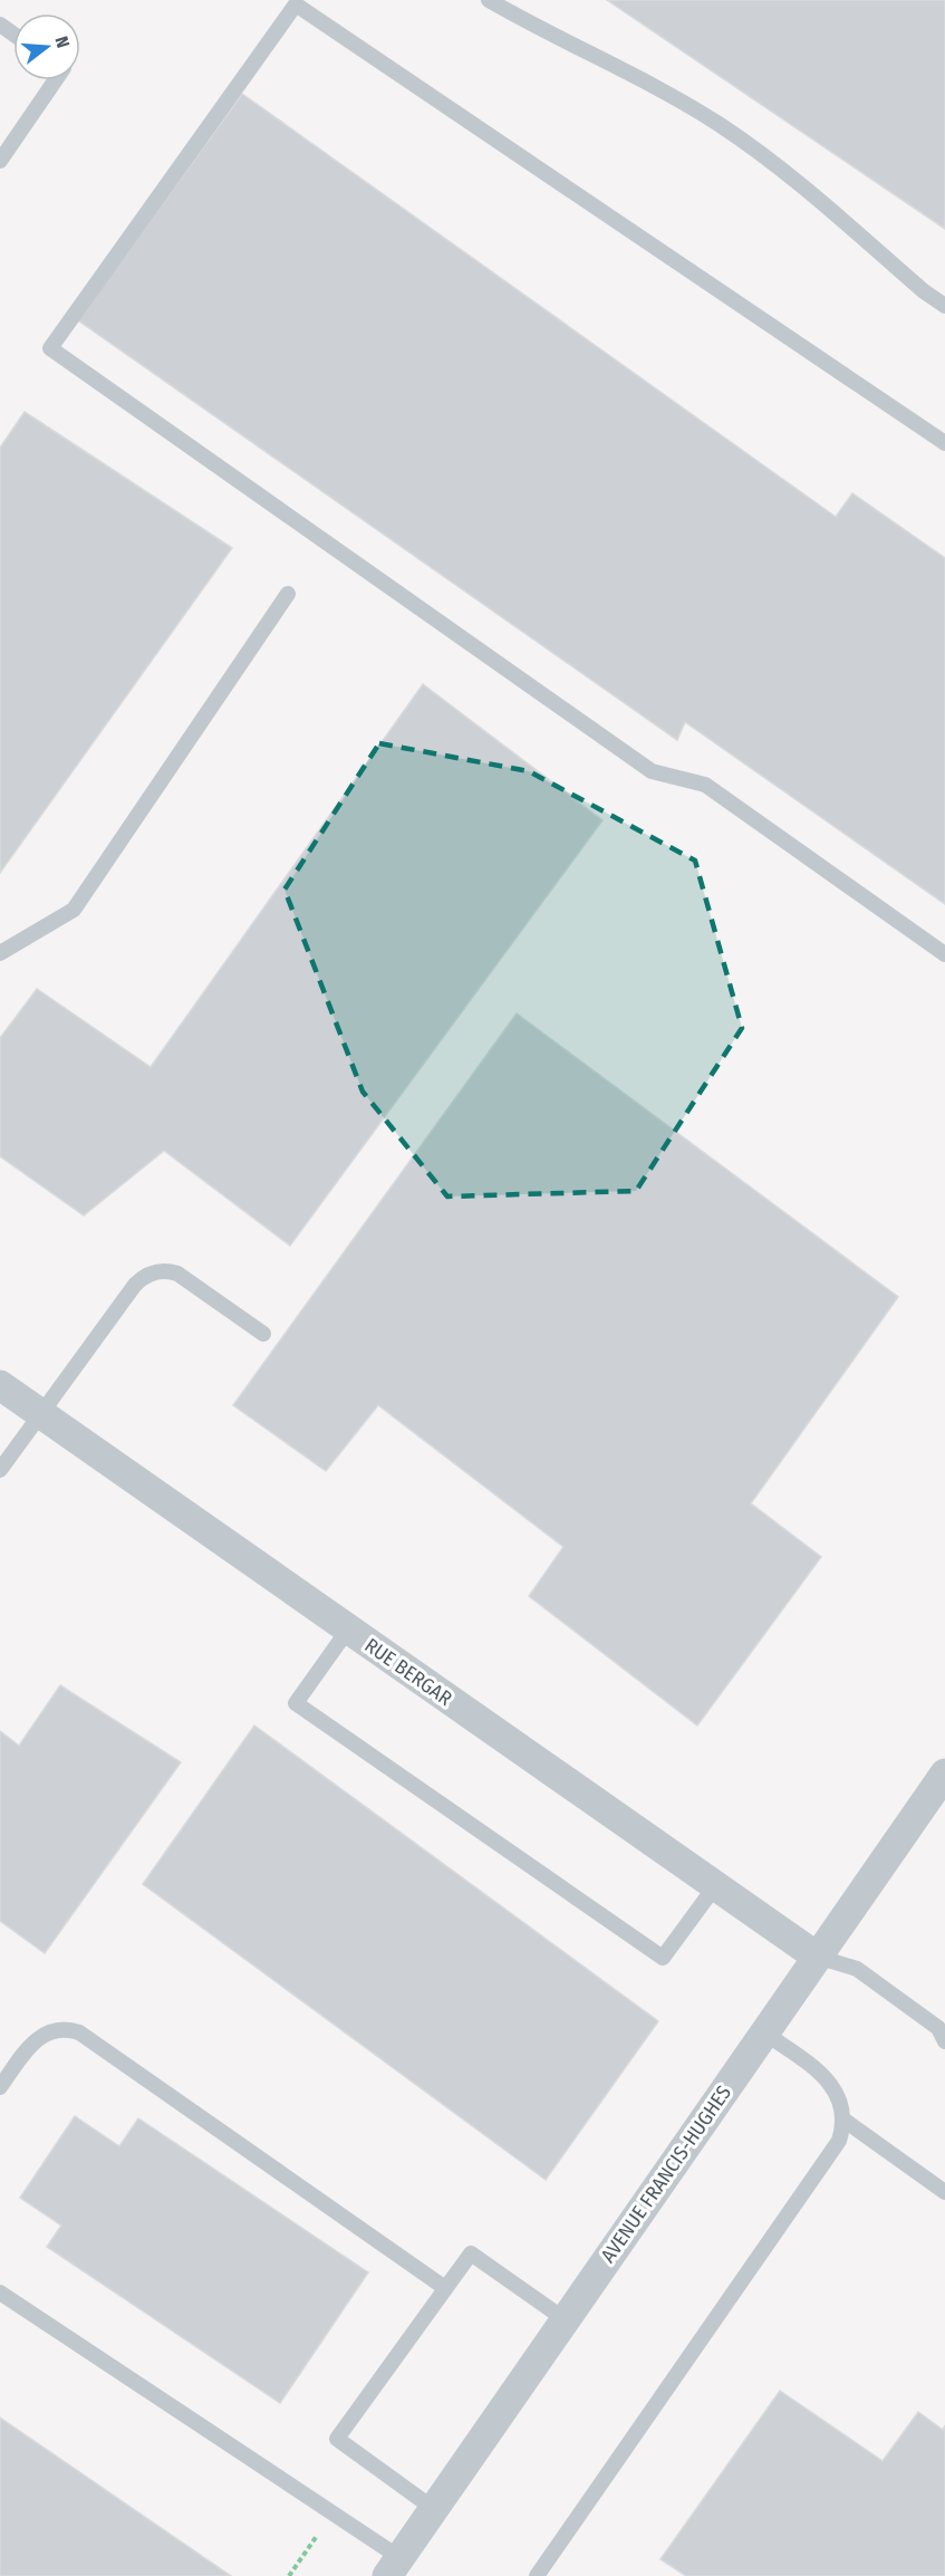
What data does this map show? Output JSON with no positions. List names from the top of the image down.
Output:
{
  "streets": {
    "street": ["RUE BERGAR", "AVENUE FRANCIS-HUGHES"]
  },
  "crossings": [
    ["RUE BERGAR", "AVENUE FRANCIS-HUGHES"]
  ],
  "north": "right"
}
